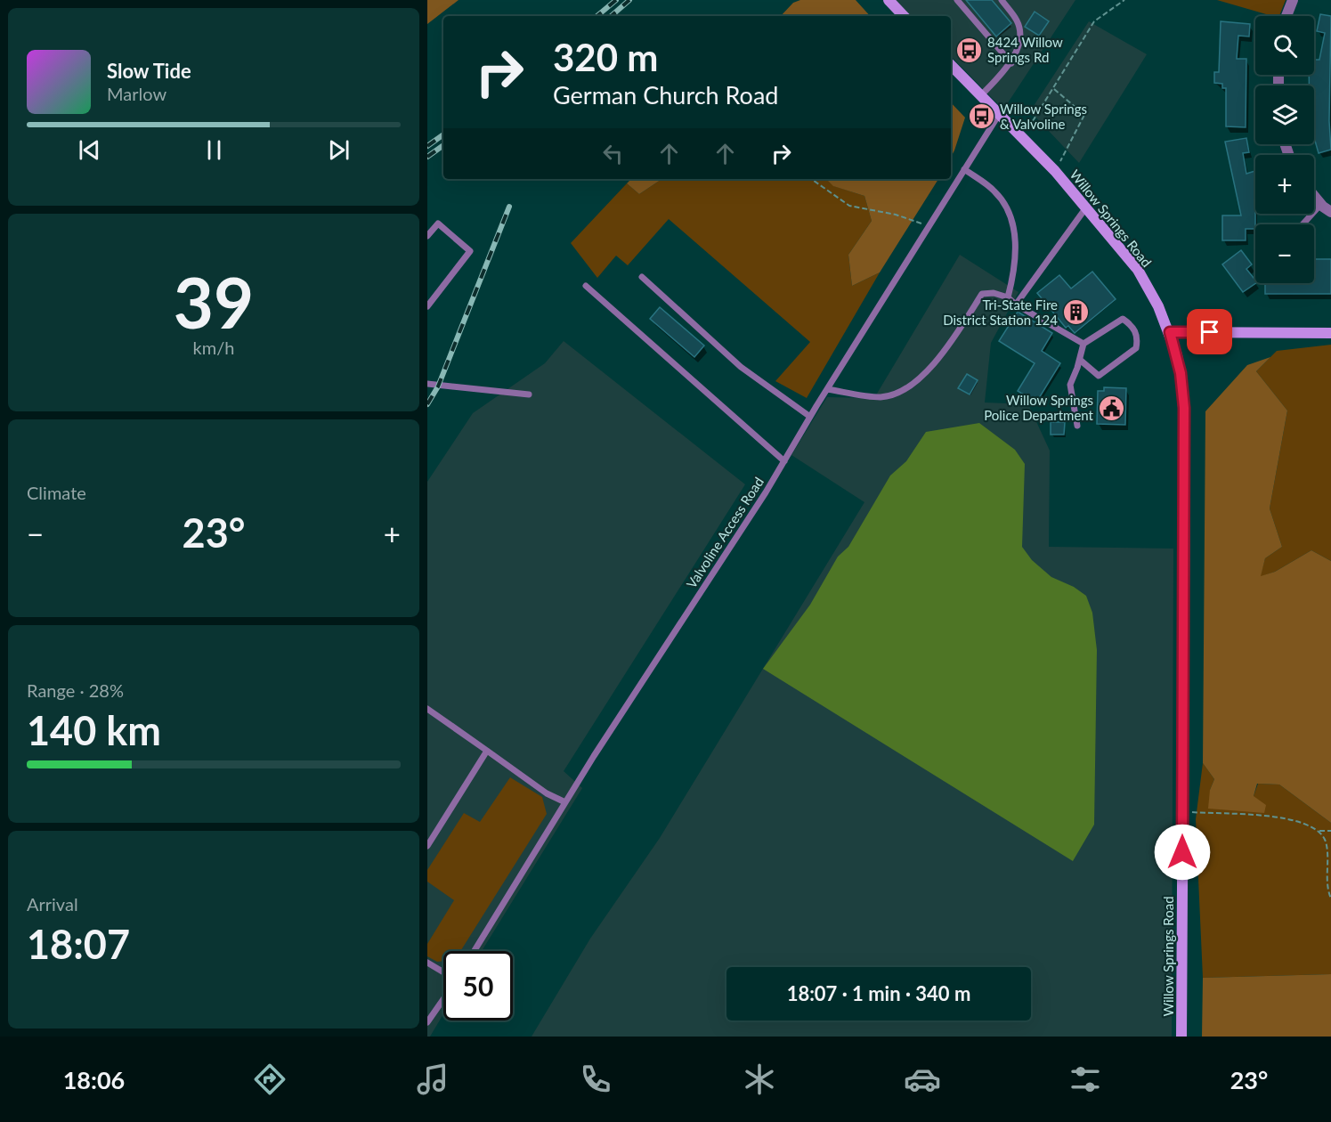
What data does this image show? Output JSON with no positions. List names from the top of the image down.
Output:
{
  "streets": {
    "main road": ["Willow Springs Road"],
    "lane": ["Valvoline Access Road"]
  },
  "crossings": [
    ["Willow Springs Road", "Valvoline Access Road"]
  ],
  "places": {
    "bus stop": ["8424 Willow Springs Rd", "Willow Springs & Valvoline"],
    "building": ["Tri-State Fire District Station 124"],
    "public building": ["Willow Springs Police Department"]
  },
  "page": {
    "map_buttons": ["+", "−"],
    "turn": ["320 m", "German Church Road"],
    "song": ["Slow Tide", "Marlow"],
    "tile": [
      ["39", "km/h"],
      "Climate",
      ["Range · 28%", "140 km"],
      ["Arrival", "18:07"]
    ],
    "heat": ["−", "23°", "+"],
    "limit": "50",
    "trip": "18:07 · 1 min · 340 m",
    "tabs": ["18:06", "23°"]
  }
}
